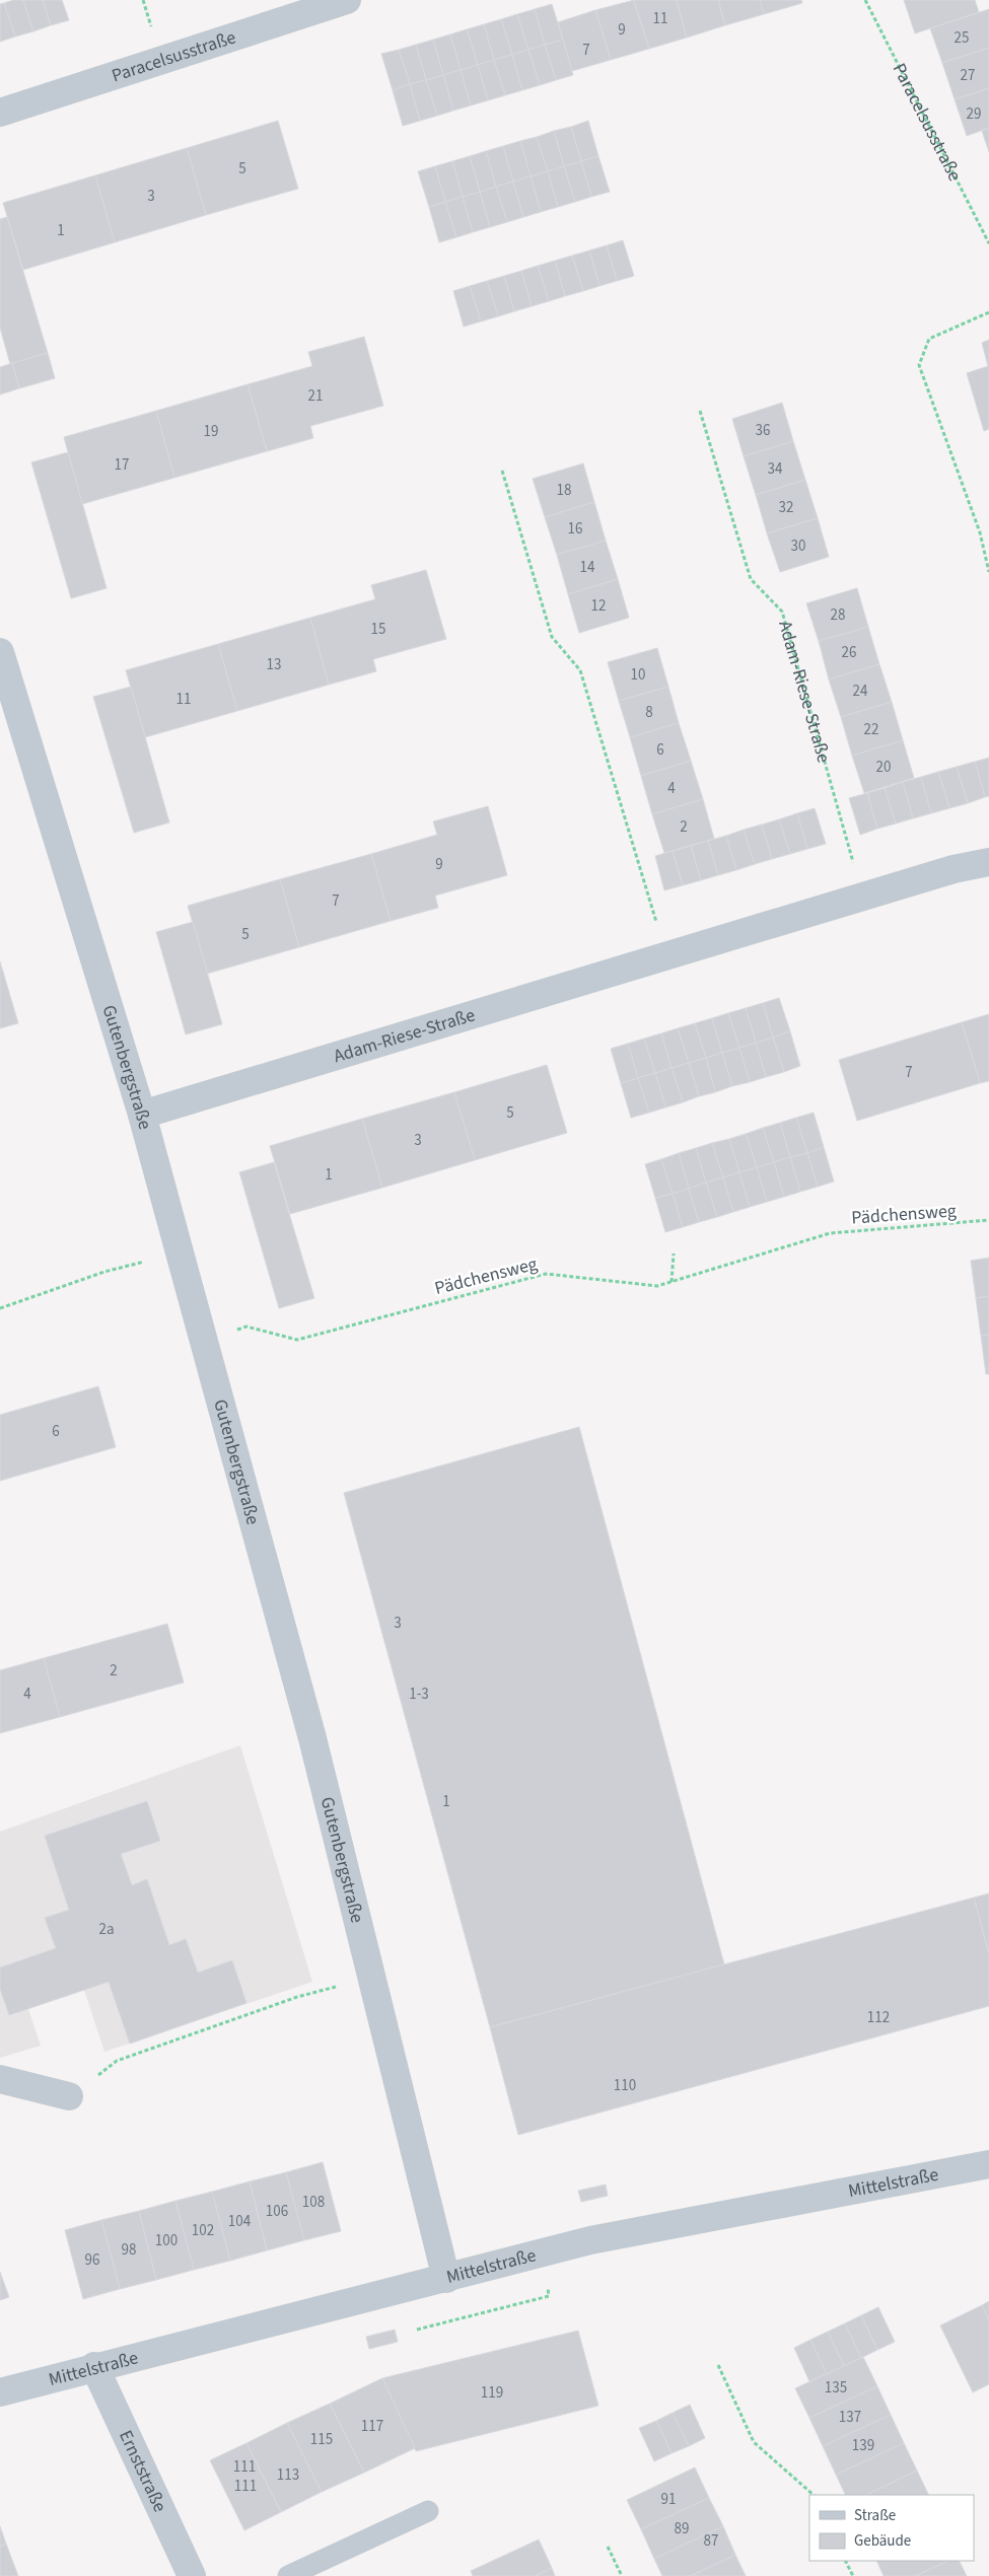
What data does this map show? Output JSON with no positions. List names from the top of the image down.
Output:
{
  "streets": {
    "street": [
      "Paracelsusstraße",
      "Adam-Riese-Straße",
      "Gutenbergstraße",
      "Mittelstraße",
      "Ernststraße"
    ],
    "path": ["Pädchensweg"]
  },
  "crossings": [
    ["Adam-Riese-Straße", "Gutenbergstraße"],
    ["Gutenbergstraße", "Pädchensweg"],
    ["Gutenbergstraße", "Mittelstraße"],
    ["Mittelstraße", "Ernststraße"]
  ],
  "house_numbers": [
    "11",
    "9",
    "25",
    "7",
    "27",
    "29",
    "5",
    "3",
    "1",
    "21",
    "36",
    "19",
    "17",
    "34",
    "18",
    "32",
    "16",
    "30",
    "14",
    "12",
    "28",
    "15",
    "26",
    "13",
    "10",
    "24",
    "11",
    "8",
    "22",
    "6",
    "20",
    "4",
    "2",
    "9",
    "7",
    "5",
    "7",
    "5",
    "3",
    "1",
    "6",
    "3",
    "2",
    "4",
    "1-3",
    "1",
    "2a",
    "112",
    "110",
    "108",
    "106",
    "104",
    "102",
    "100",
    "98",
    "96",
    "135",
    "119",
    "137",
    "117",
    "115",
    "139",
    "111",
    "113",
    "111",
    "91",
    "89",
    "87"
  ],
  "legend": ["Straße", "Gebäude"]
}
